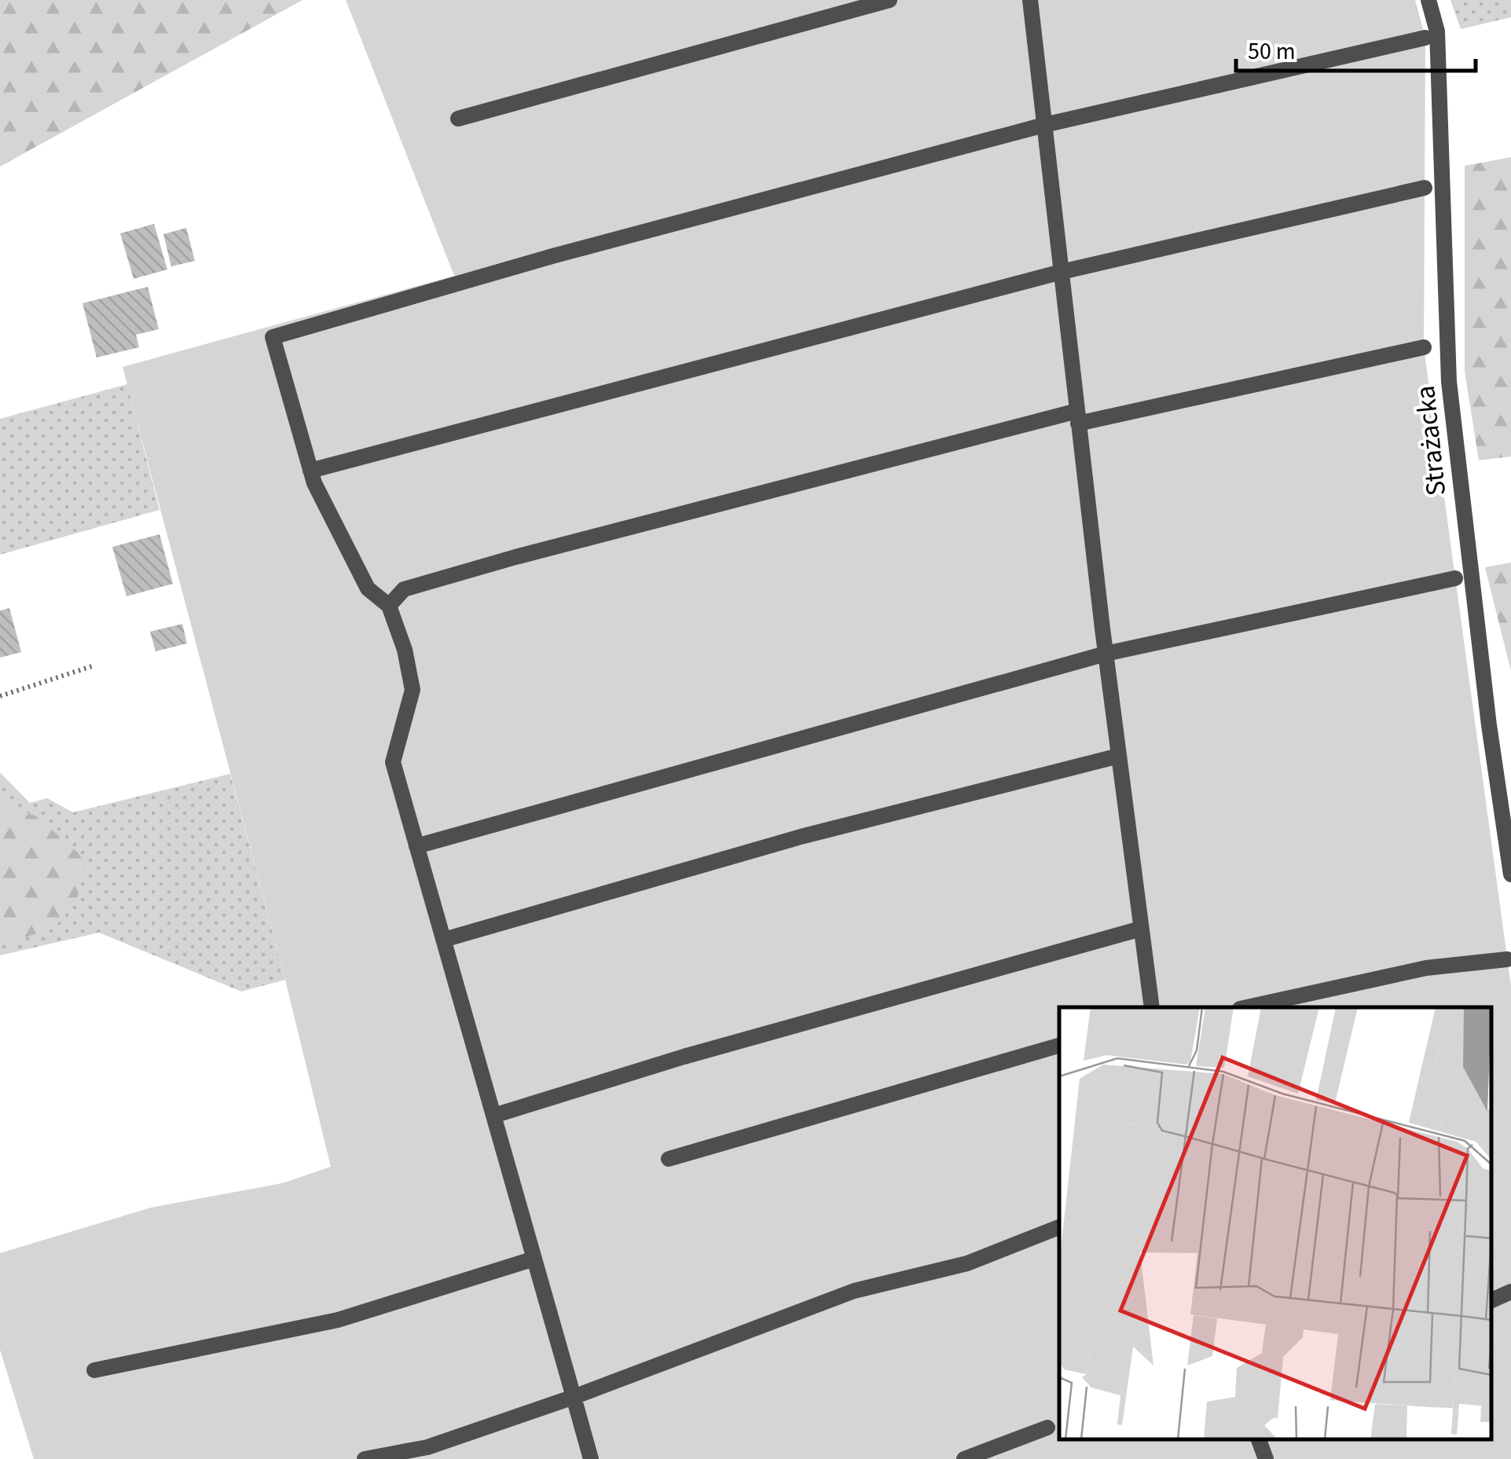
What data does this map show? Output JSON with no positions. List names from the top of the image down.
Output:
{
  "streets": {
    "street": ["Strażacka"]
  },
  "scale_bar": "50 m"
}
